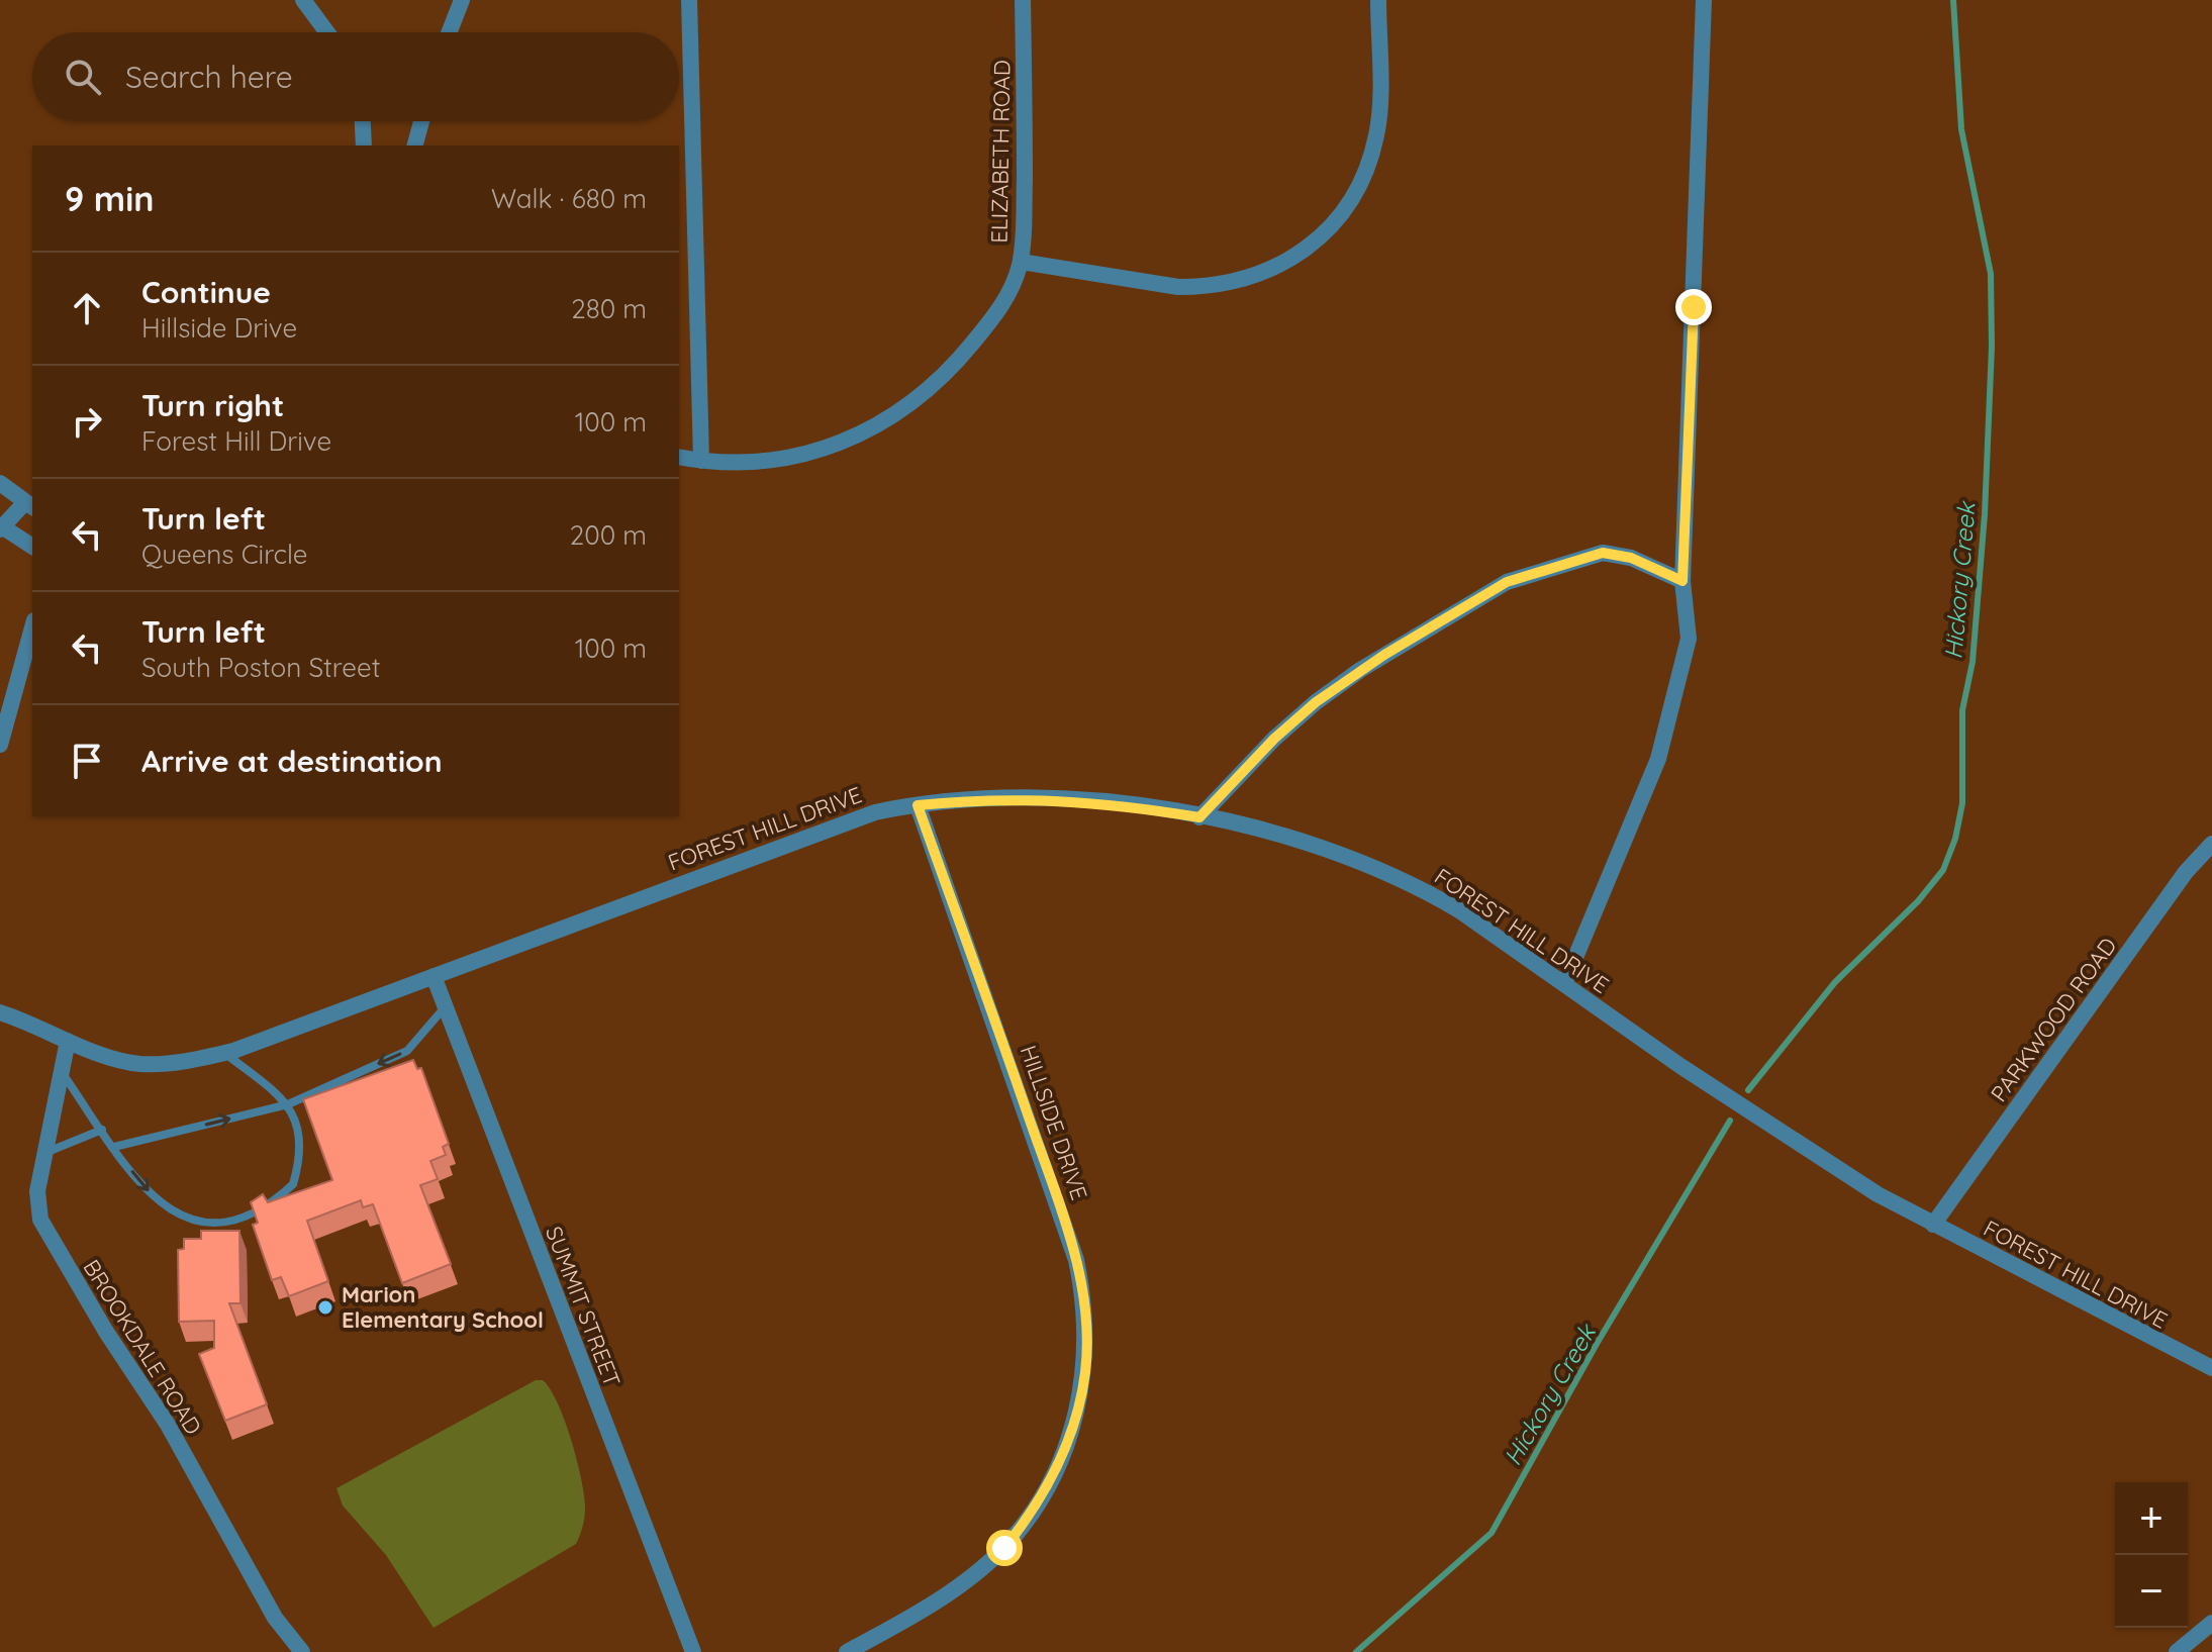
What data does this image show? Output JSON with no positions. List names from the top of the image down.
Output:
{
  "streets": {
    "street": [
      "ELIZABETH ROAD",
      "FOREST HILL DRIVE",
      "PARKWOOD ROAD",
      "HILLSIDE DRIVE",
      "SUMMIT STREET",
      "BROOKDALE ROAD"
    ]
  },
  "crossings": [
    ["FOREST HILL DRIVE", "PARKWOOD ROAD"],
    ["FOREST HILL DRIVE", "HILLSIDE DRIVE"],
    ["FOREST HILL DRIVE", "SUMMIT STREET"],
    ["FOREST HILL DRIVE", "BROOKDALE ROAD"]
  ],
  "water": ["Hickory Creek"],
  "places": ["Marion Elementary School"],
  "page": {
    "search": "Search here",
    "heading": ["9 min", "Walk · 680 m"],
    "list": [
      ["Continue", "Hillside Drive", "280 m"],
      ["Turn right", "Forest Hill Drive", "100 m"],
      ["Turn left", "Queens Circle", "200 m"],
      ["Turn left", "South Poston Street", "100 m"],
      "Arrive at destination"
    ],
    "map_buttons": ["+", "−"]
  }
}
